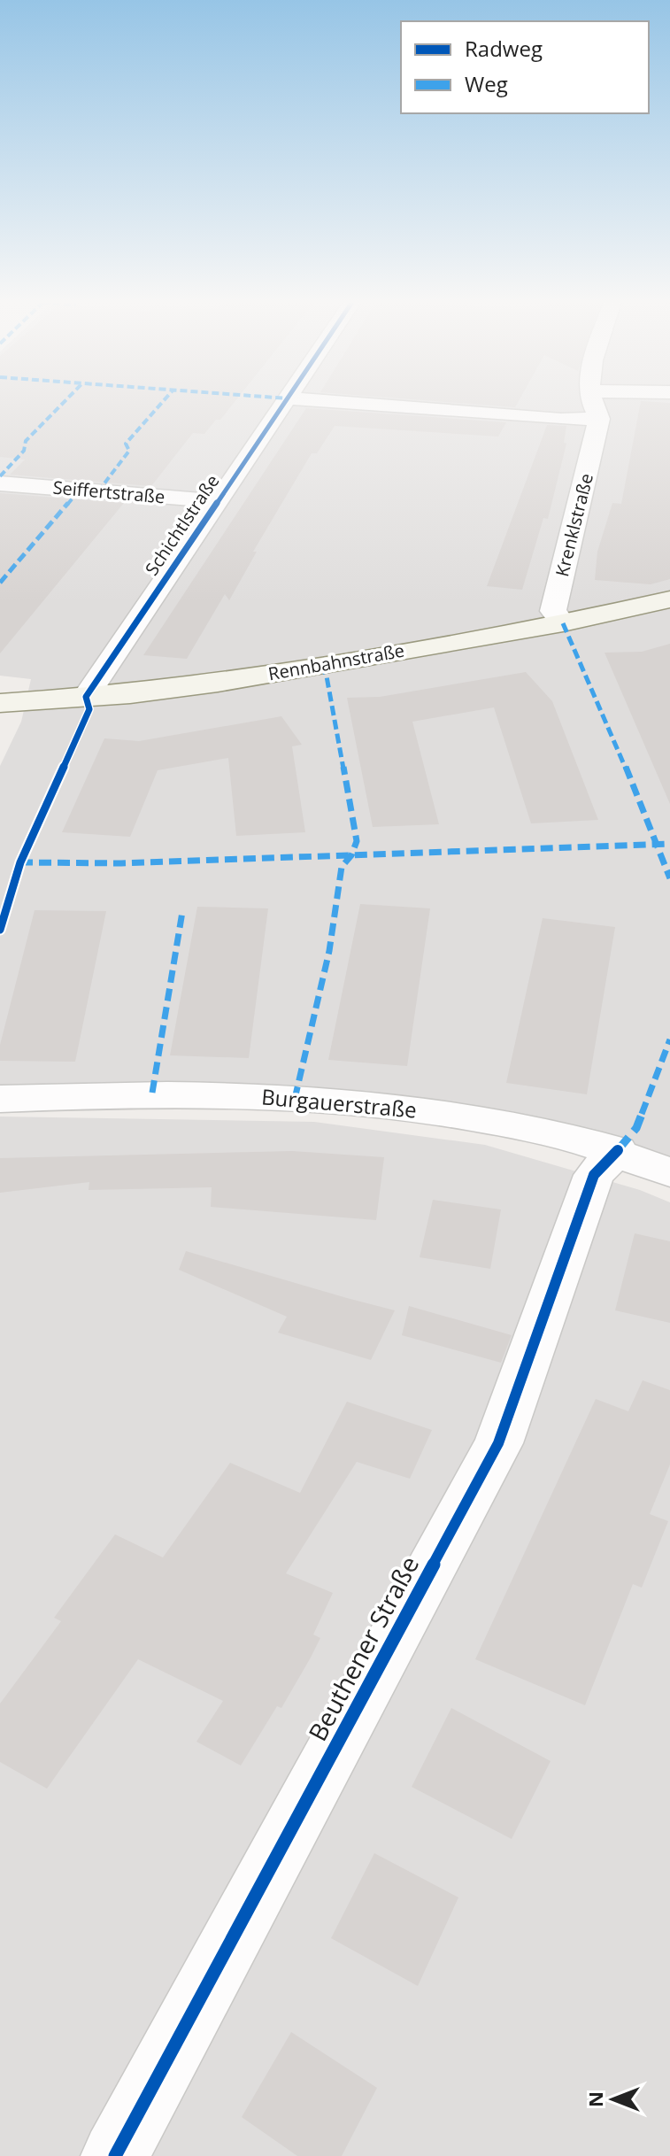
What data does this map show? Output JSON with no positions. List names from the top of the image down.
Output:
{
  "streets": {
    "street": [
      "Seiffertstraße",
      "Schichtlstraße",
      "Krenklstraße",
      "Rennbahnstraße",
      "Burgauerstraße",
      "Beuthener Straße"
    ]
  },
  "crossings": [
    ["Seiffertstraße", "Schichtlstraße"],
    ["Schichtlstraße", "Rennbahnstraße"],
    ["Krenklstraße", "Rennbahnstraße"],
    ["Burgauerstraße", "Beuthener Straße"]
  ],
  "legend": ["Radweg", "Weg"],
  "north": "left"
}
